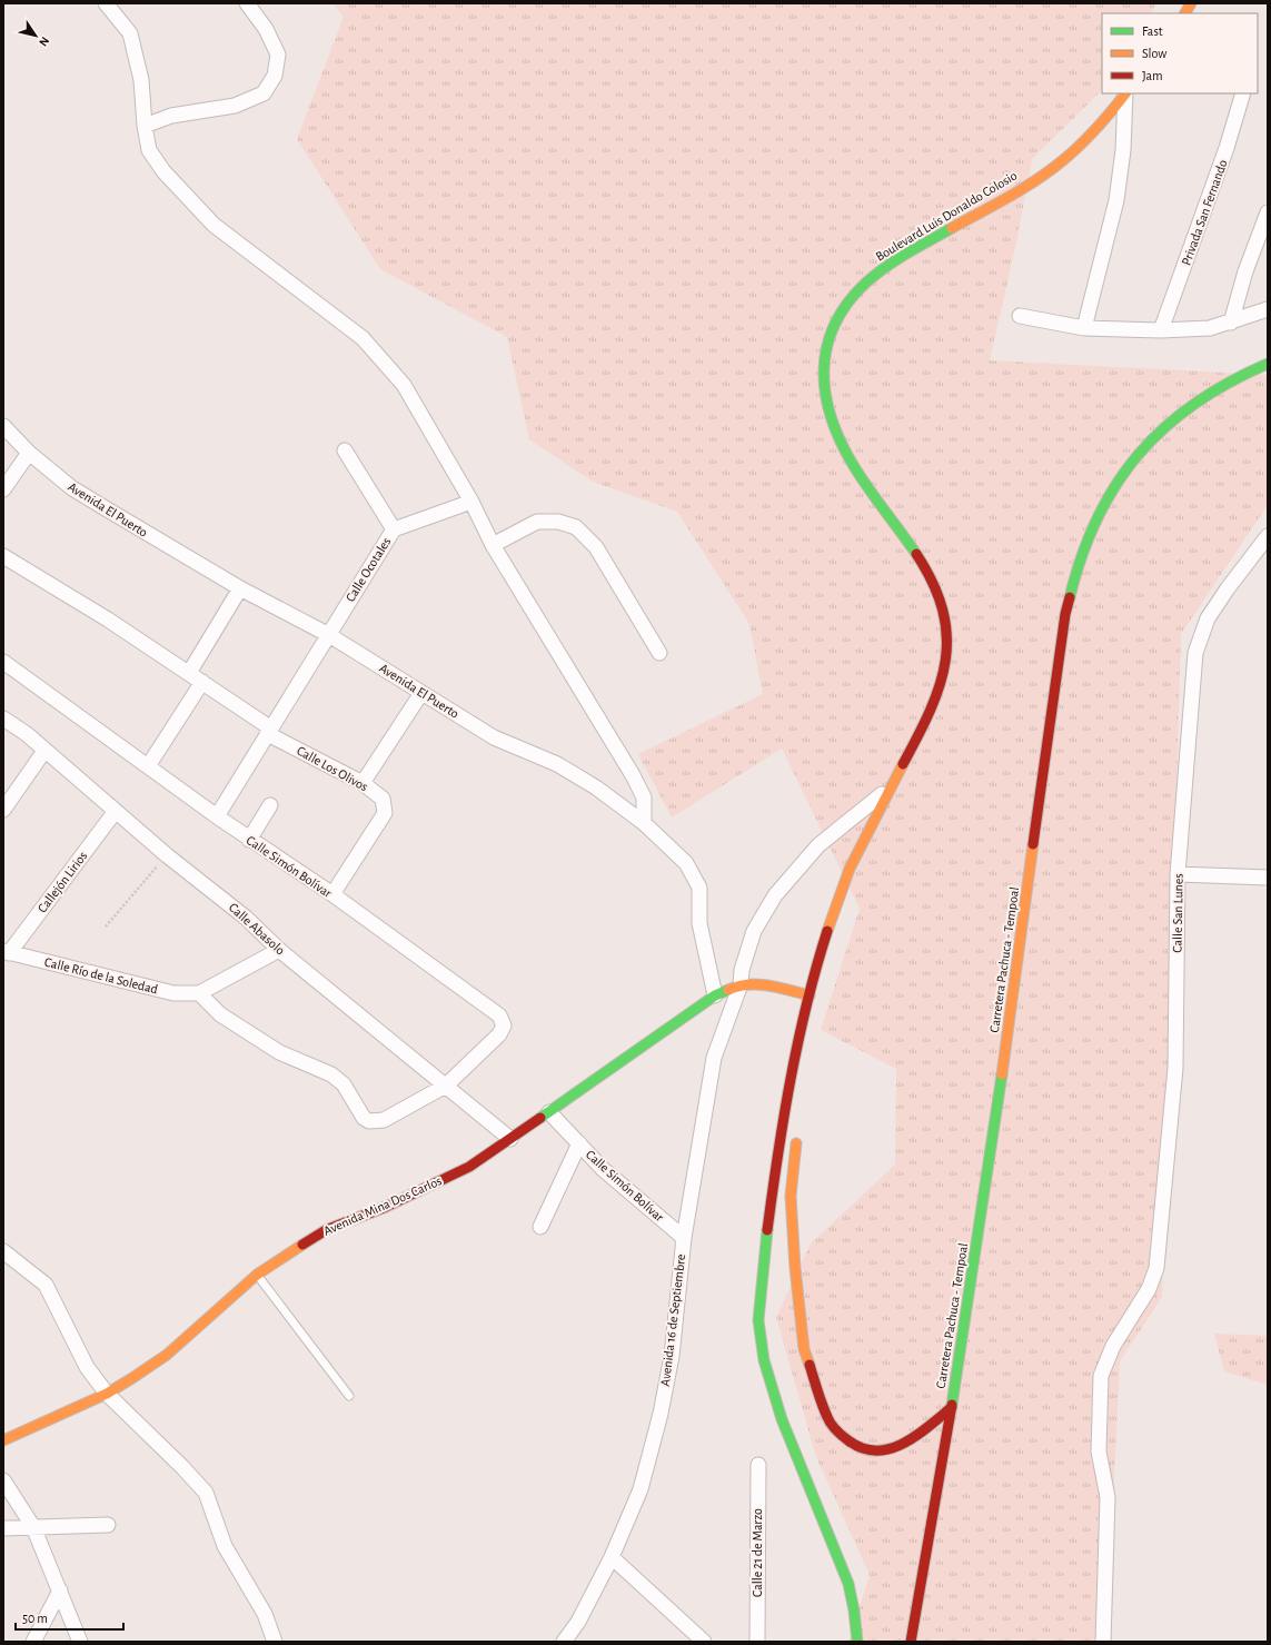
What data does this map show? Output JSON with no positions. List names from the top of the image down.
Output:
{
  "streets": {
    "main road": ["Boulevard Luis Donaldo Colosio", "Carretera Pachuca - Tempoal", "Avenida Mina Dos Carlos"],
    "street": [
      "Privada San Fernando",
      "Avenida El Puerto",
      "Calle Ocotales",
      "Calle Los Olivos",
      "Calle Simón Bolívar",
      "Callejón Lirios",
      "Calle San Lunes",
      "Calle Abasolo",
      "Calle Río de la Soledad",
      "Avenida 16 de Septiembre",
      "Calle 21 de Marzo"
    ]
  },
  "crossings": [
    ["Avenida El Puerto", "Calle Ocotales"],
    ["Avenida El Puerto", "Avenida Mina Dos Carlos"],
    ["Calle Los Olivos", "Calle Simón Bolívar"],
    ["Calle Simón Bolívar", "Calle Abasolo"],
    ["Calle Simón Bolívar", "Avenida Mina Dos Carlos"],
    ["Calle Simón Bolívar", "Avenida 16 de Septiembre"],
    ["Callejón Lirios", "Calle Abasolo"],
    ["Callejón Lirios", "Calle Río de la Soledad"],
    ["Calle Abasolo", "Avenida Mina Dos Carlos"],
    ["Avenida Mina Dos Carlos", "Avenida 16 de Septiembre"]
  ],
  "legend": ["Fast", "Slow", "Jam"],
  "scale_bar": "50 m",
  "north": "bottom right"
}
